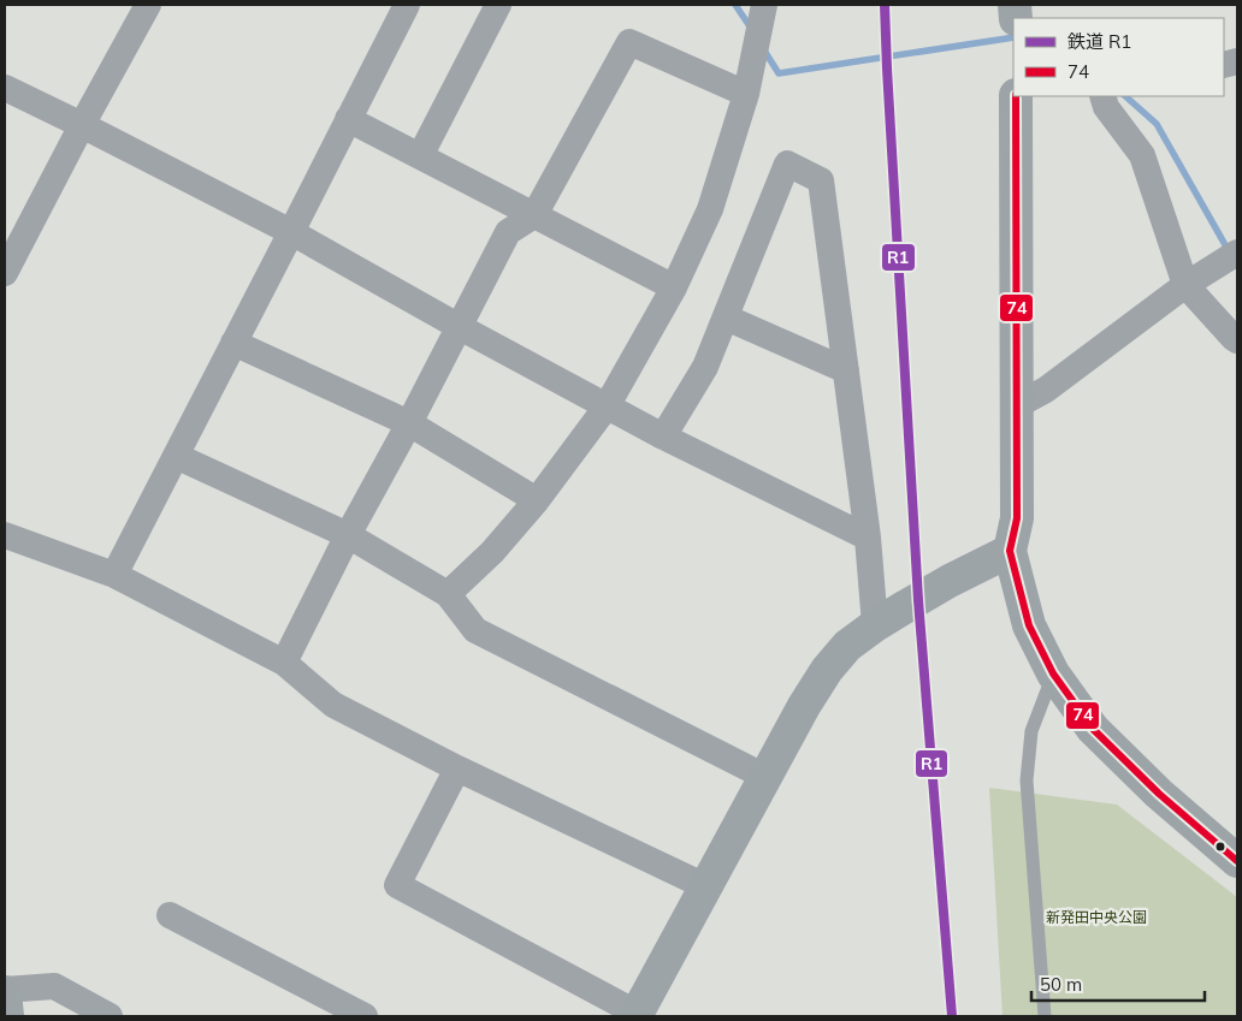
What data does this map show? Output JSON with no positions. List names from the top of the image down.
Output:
{
  "parks": ["新発田中央公園"],
  "lines": ["rail line R1", "transit line 74"],
  "legend": ["鉄道 R1", "74"],
  "scale_bar": "50 m"
}
